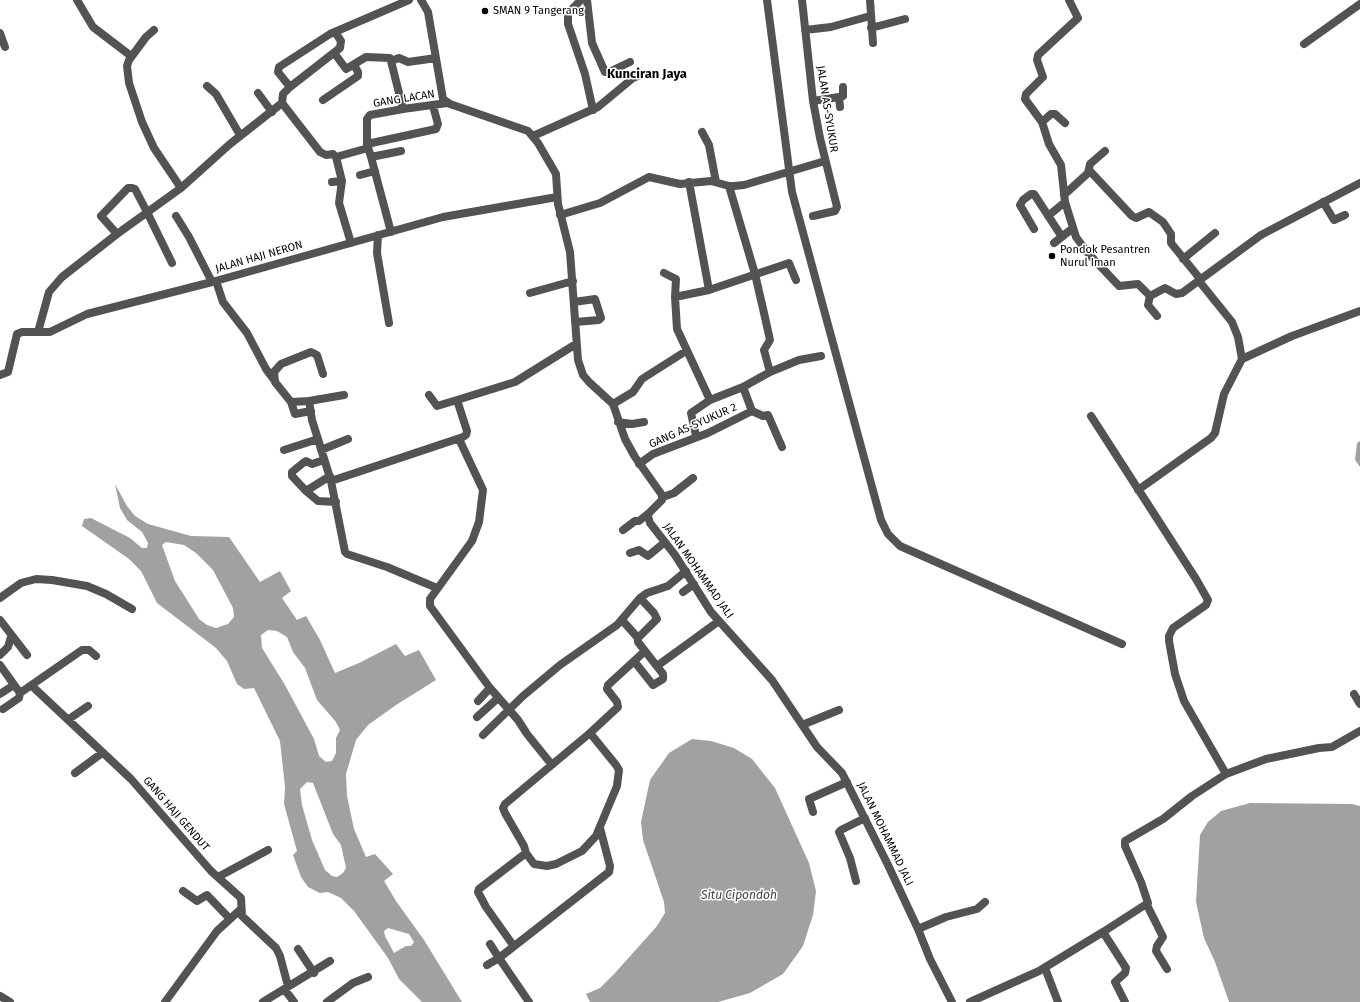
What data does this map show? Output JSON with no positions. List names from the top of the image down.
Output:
{
  "streets": {
    "street": [
      "GANG LACAN",
      "JALAN AS-SYUKUR",
      "JALAN HAJI NERON",
      "GANG AS-SYUKUR 2",
      "JALAN MOHAMMAD JALI",
      "GANG HAJI GENDUT"
    ]
  },
  "districts": ["Kunciran Jaya"],
  "water": ["Situ Cipondoh"],
  "places": ["SMAN 9 Tangerang", "Pondok Pesantren Nurul Iman"]
}
